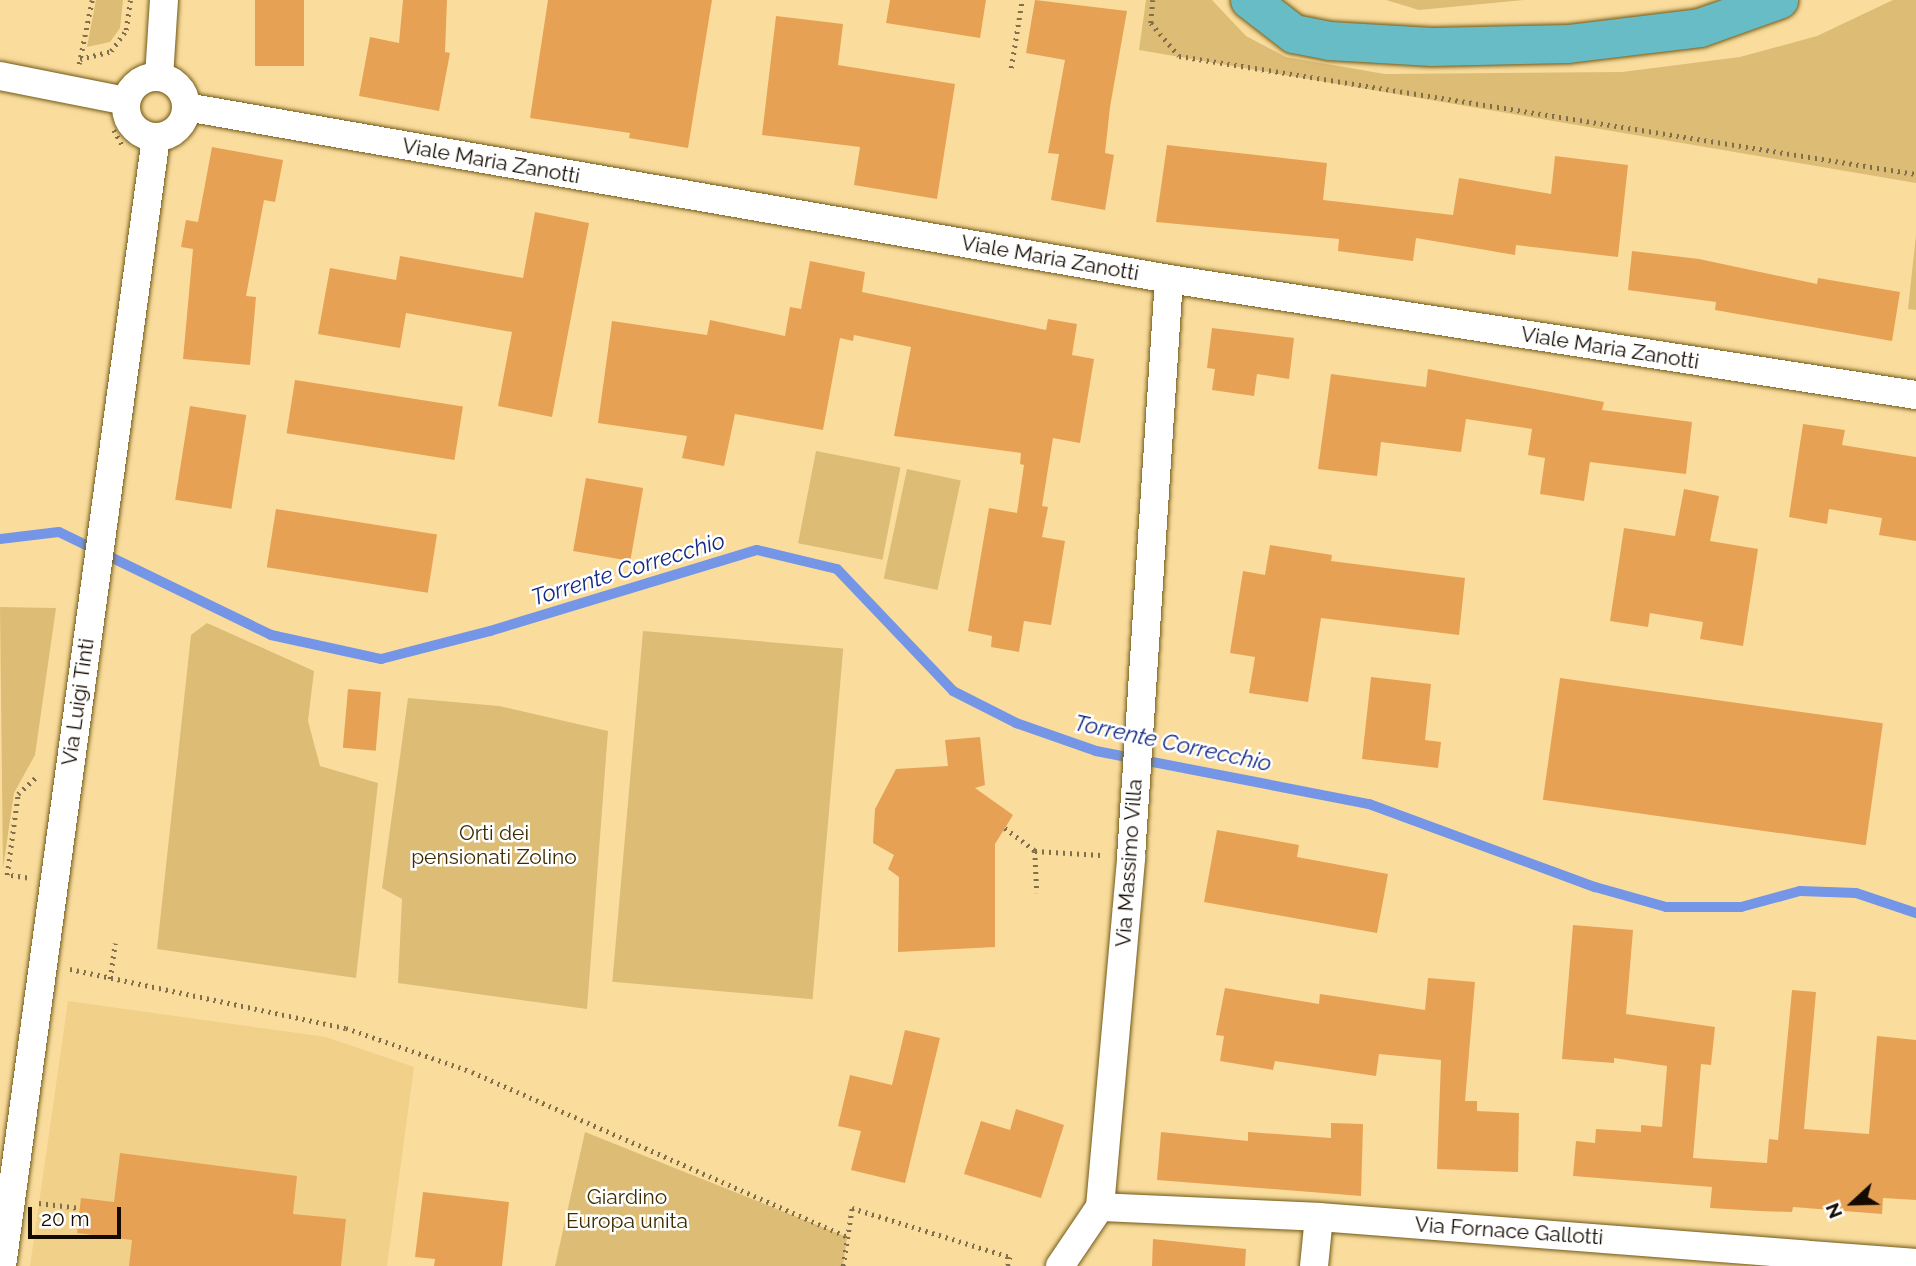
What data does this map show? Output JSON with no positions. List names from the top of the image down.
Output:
{
  "streets": {
    "street": [
      "Viale Maria Zanotti",
      "Via Luigi Tinti",
      "Via Massimo Villa",
      "Via Fornace Gallotti"
    ]
  },
  "crossings": [
    ["Viale Maria Zanotti", "Via Luigi Tinti"],
    ["Viale Maria Zanotti", "Via Massimo Villa"],
    ["Via Massimo Villa", "Via Fornace Gallotti"]
  ],
  "water": ["Torrente Correcchio"],
  "parks": ["Orti dei pensionati Zolino", "Giardino Europa unita"],
  "scale_bar": "20 m",
  "north": "left"
}
